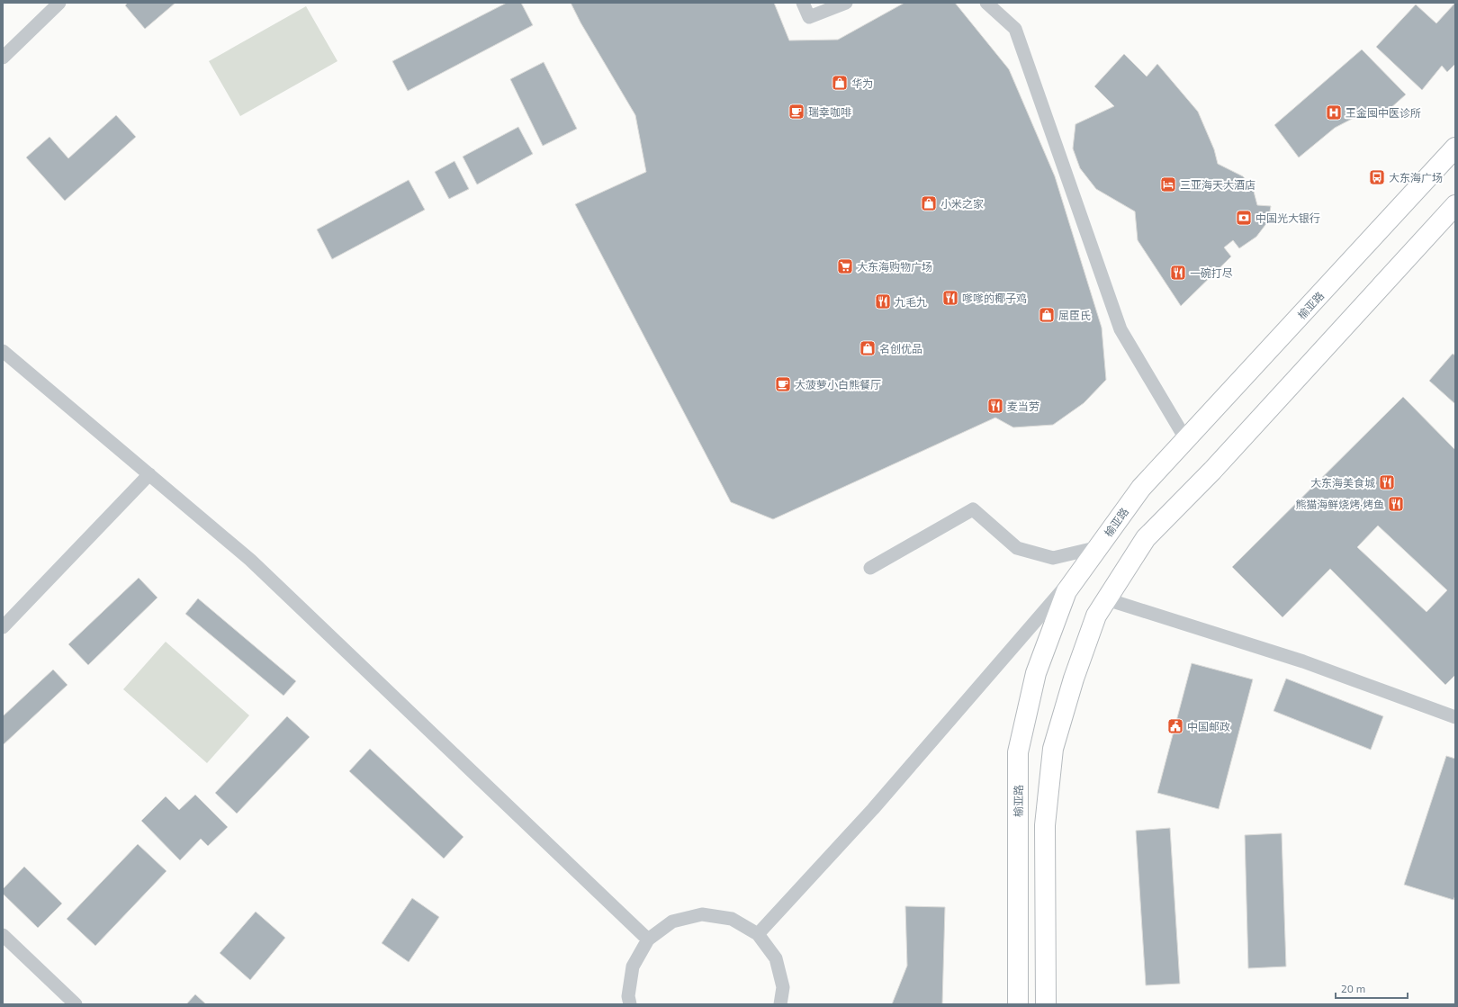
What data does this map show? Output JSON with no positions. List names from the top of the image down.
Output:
{
  "streets": {
    "highway": ["榆亚路"]
  },
  "places": {
    "shop": [
      "华为",
      "小米之家",
      "屈臣氏",
      "名创优品"
    ],
    "cafe": ["瑞幸咖啡", "大菠萝小白熊餐厅"],
    "hospital": ["王金囤中医诊所"],
    "bus stop": ["大东海广场"],
    "hotel": ["三亚海天大酒店"],
    "bank": ["中国光大银行"],
    "supermarket": ["大东海购物广场"],
    "restaurant": [
      "一碗打尽",
      "嗲嗲的椰子鸡",
      "九毛九",
      "麦当劳",
      "大东海美食城",
      "熊猫海鲜烧烤·烤鱼"
    ],
    "public building": ["中国邮政"]
  },
  "scale_bar": "20 m"
}
